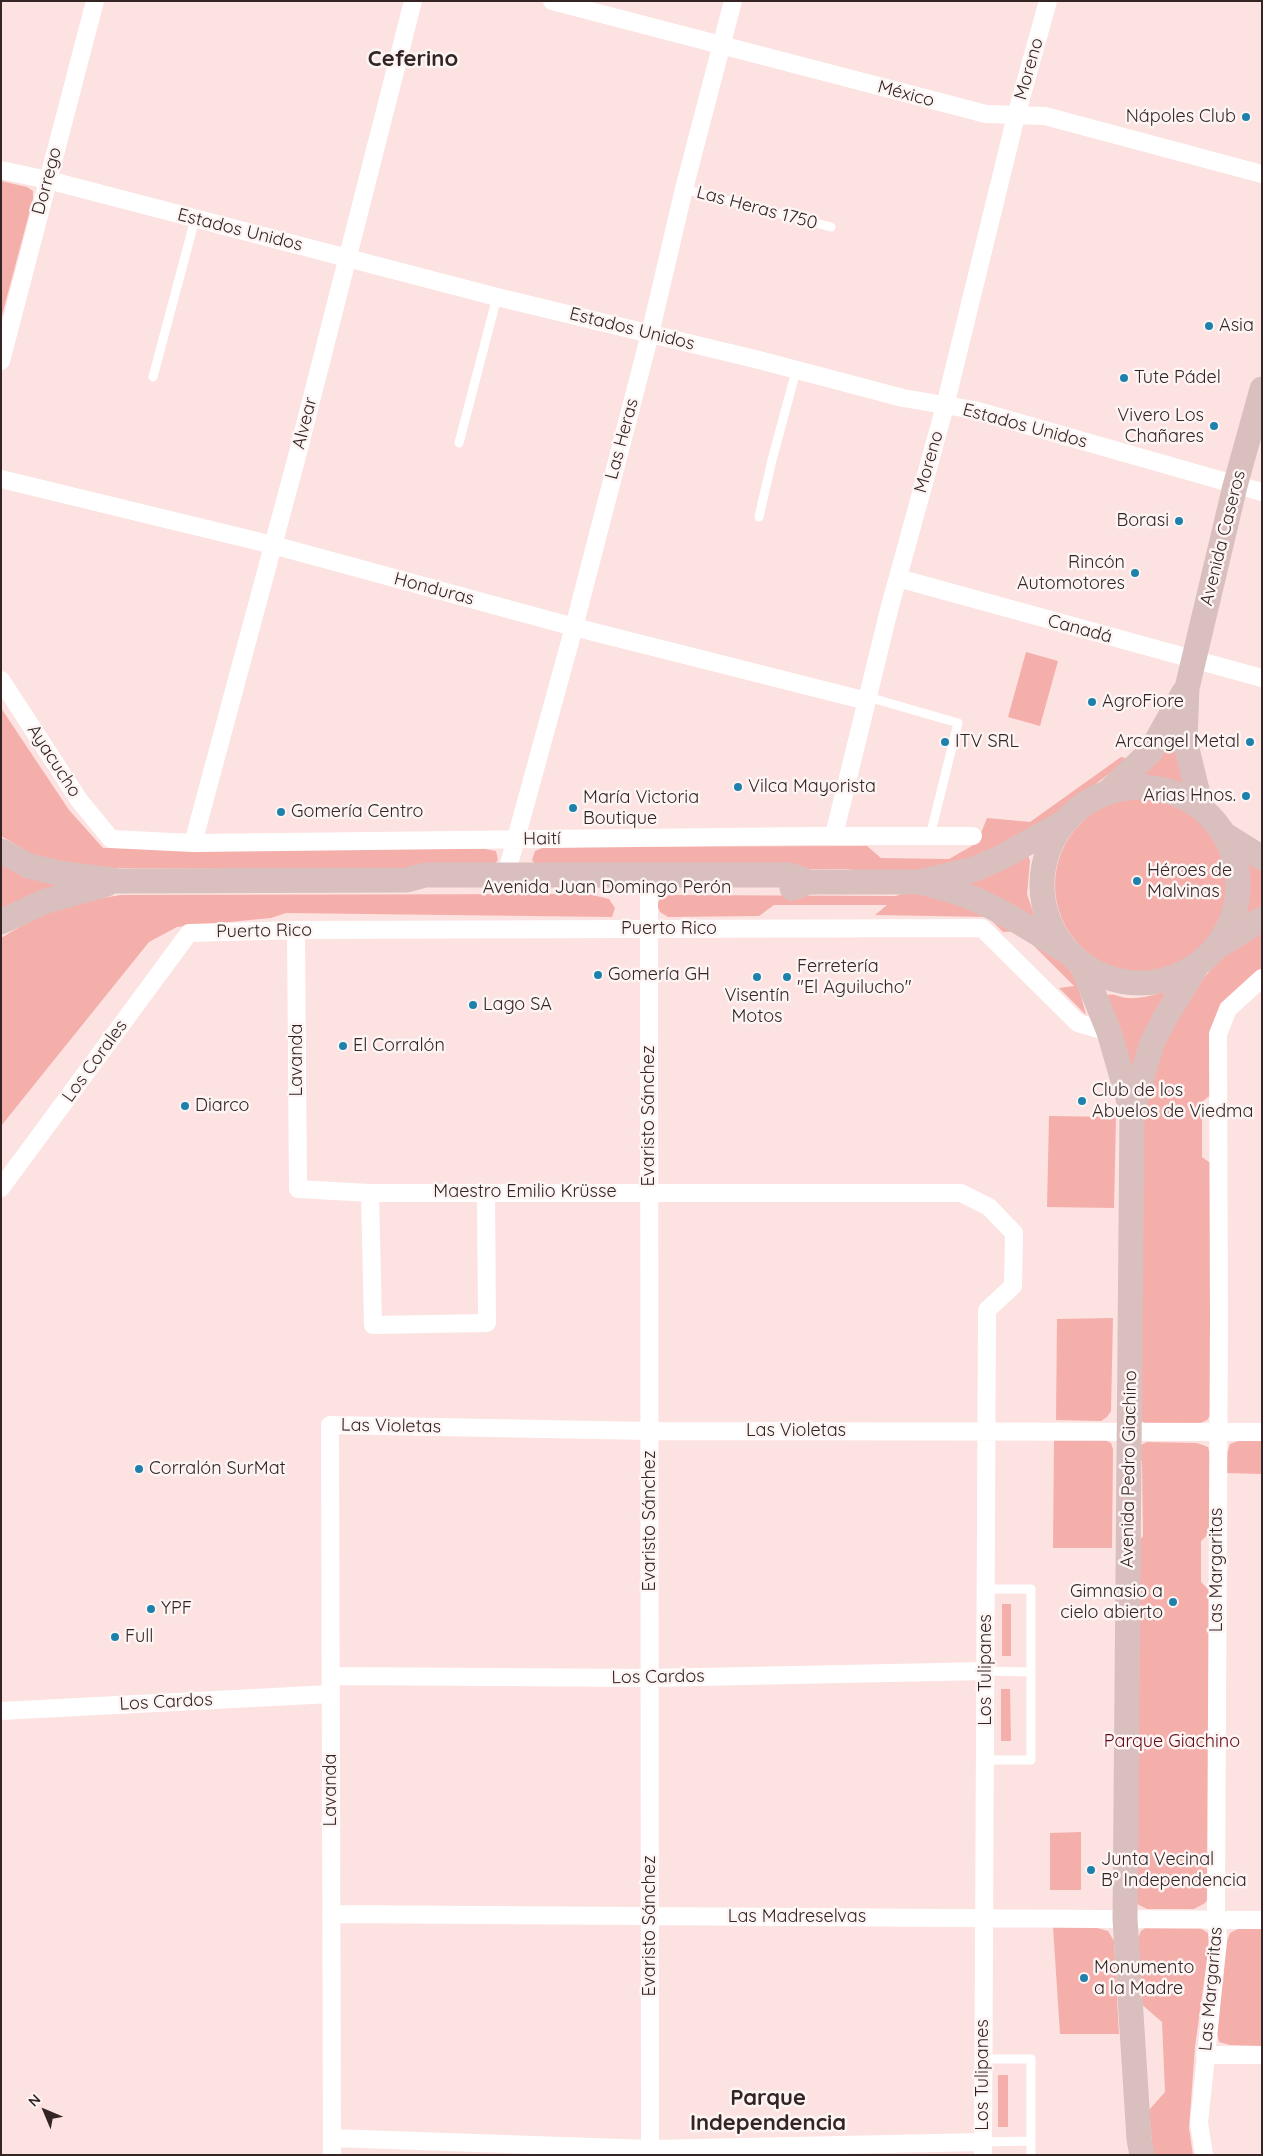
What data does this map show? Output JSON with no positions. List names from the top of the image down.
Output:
{
  "streets": {
    "main road": ["Avenida Caseros", "Avenida Juan Domingo Perón", "Avenida Pedro Giachino"],
    "street": [
      "Moreno",
      "México",
      "Dorrego",
      "Estados Unidos",
      "Alvear",
      "Las Heras",
      "Honduras",
      "Canadá",
      "Ayacucho",
      "Haití",
      "Puerto Rico",
      "Lavanda",
      "Los Corales",
      "Evaristo Sánchez",
      "Maestro Emilio Krüsse",
      "Las Violetas",
      "Las Margaritas",
      "Los Tulipanes",
      "Los Cardos",
      "Las Madreselvas"
    ],
    "lane": ["Las Heras 1750"]
  },
  "crossings": [
    ["Moreno", "México"],
    ["Moreno", "Estados Unidos"],
    ["Moreno", "Honduras"],
    ["Moreno", "Canadá"],
    ["Moreno", "Haití"],
    ["México", "Las Heras"],
    ["Dorrego", "Estados Unidos"],
    ["Las Heras 1750", "Las Heras"],
    ["Estados Unidos", "Alvear"],
    ["Estados Unidos", "Las Heras"],
    ["Estados Unidos", "Avenida Caseros"],
    ["Alvear", "Honduras"],
    ["Alvear", "Haití"],
    ["Las Heras", "Honduras"],
    ["Las Heras", "Haití"],
    ["Las Heras", "Avenida Juan Domingo Perón"],
    ["Avenida Caseros", "Canadá"],
    ["Ayacucho", "Haití"],
    ["Avenida Juan Domingo Perón", "Evaristo Sánchez"],
    ["Avenida Juan Domingo Perón", "Avenida Pedro Giachino"],
    ["Puerto Rico", "Lavanda"],
    ["Puerto Rico", "Los Corales"],
    ["Puerto Rico", "Evaristo Sánchez"],
    ["Puerto Rico", "Avenida Pedro Giachino"],
    ["Lavanda", "Maestro Emilio Krüsse"],
    ["Lavanda", "Las Violetas"],
    ["Lavanda", "Los Cardos"],
    ["Lavanda", "Las Madreselvas"],
    ["Evaristo Sánchez", "Maestro Emilio Krüsse"],
    ["Evaristo Sánchez", "Las Violetas"],
    ["Evaristo Sánchez", "Los Cardos"],
    ["Evaristo Sánchez", "Las Madreselvas"],
    ["Maestro Emilio Krüsse", "Los Tulipanes"],
    ["Las Violetas", "Avenida Pedro Giachino"],
    ["Las Violetas", "Las Margaritas"],
    ["Las Violetas", "Los Tulipanes"],
    ["Avenida Pedro Giachino", "Las Madreselvas"],
    ["Las Margaritas", "Las Madreselvas"],
    ["Los Tulipanes", "Los Cardos"],
    ["Los Tulipanes", "Las Madreselvas"]
  ],
  "districts": ["Ceferino", "Parque Independencia"],
  "parks": ["Parque Giachino"],
  "places": [
    "Nápoles Club",
    "Asia",
    "Tute Pádel",
    "Vivero Los Chañares",
    "Borasi",
    "Rincón Automotores",
    "AgroFiore",
    "ITV SRL",
    "Arcangel Metal",
    "Vilca Mayorista",
    "Arias Hnos.",
    "María Victoria Boutique",
    "Gomería Centro",
    "Héroes de Malvinas",
    "Gomería GH",
    "Visentín Motos",
    "Ferretería \"El Aguilucho\"",
    "Lago SA",
    "El Corralón",
    "Club de los Abuelos de Viedma",
    "Diarco",
    "Corralón SurMat",
    "Gimnasio a cielo abierto",
    "YPF",
    "Full",
    "Junta Vecinal B° Independencia",
    "Monumento a la Madre"
  ],
  "north": "top left"
}
